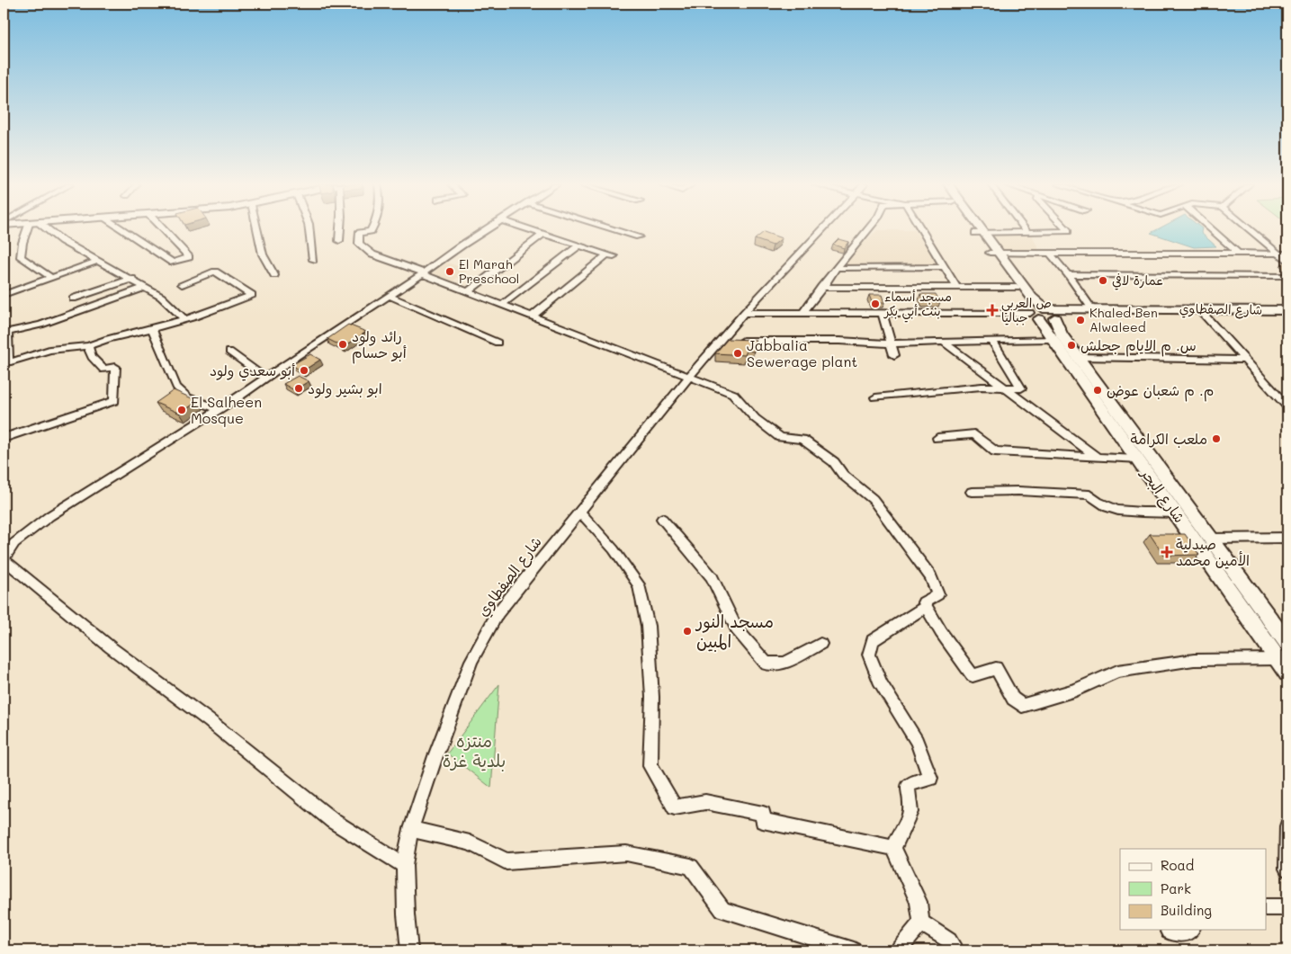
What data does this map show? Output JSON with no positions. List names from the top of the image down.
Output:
{
  "streets": {
    "main road": ["شارع الصفطاوي", "شارع البحر"]
  },
  "crossings": [
    ["شارع الصفطاوي", "شارع البحر"]
  ],
  "parks": ["منتزه بلدية غزة"],
  "places": {
    "other": [
      "El Marah Preschool",
      "عمارة لافي",
      "مسجد أسماء بنت أبي بكر",
      "Khaled Ben Alwaleed",
      "رائد ولود أبو حسام",
      "س. م الايام جحلش",
      "Jabbalia Sewerage plant",
      "أبو سعدي ولود",
      "ابو بشير ولود",
      "م. م شعبان عوض",
      "El Salheen Mosque",
      "ملعب الكرامة",
      "مسجد النور المبين"
    ],
    "health": ["ص العربي جباليا", "صيدلية الأمين محمد"]
  },
  "legend": ["Road", "Park", "Building"]
}
